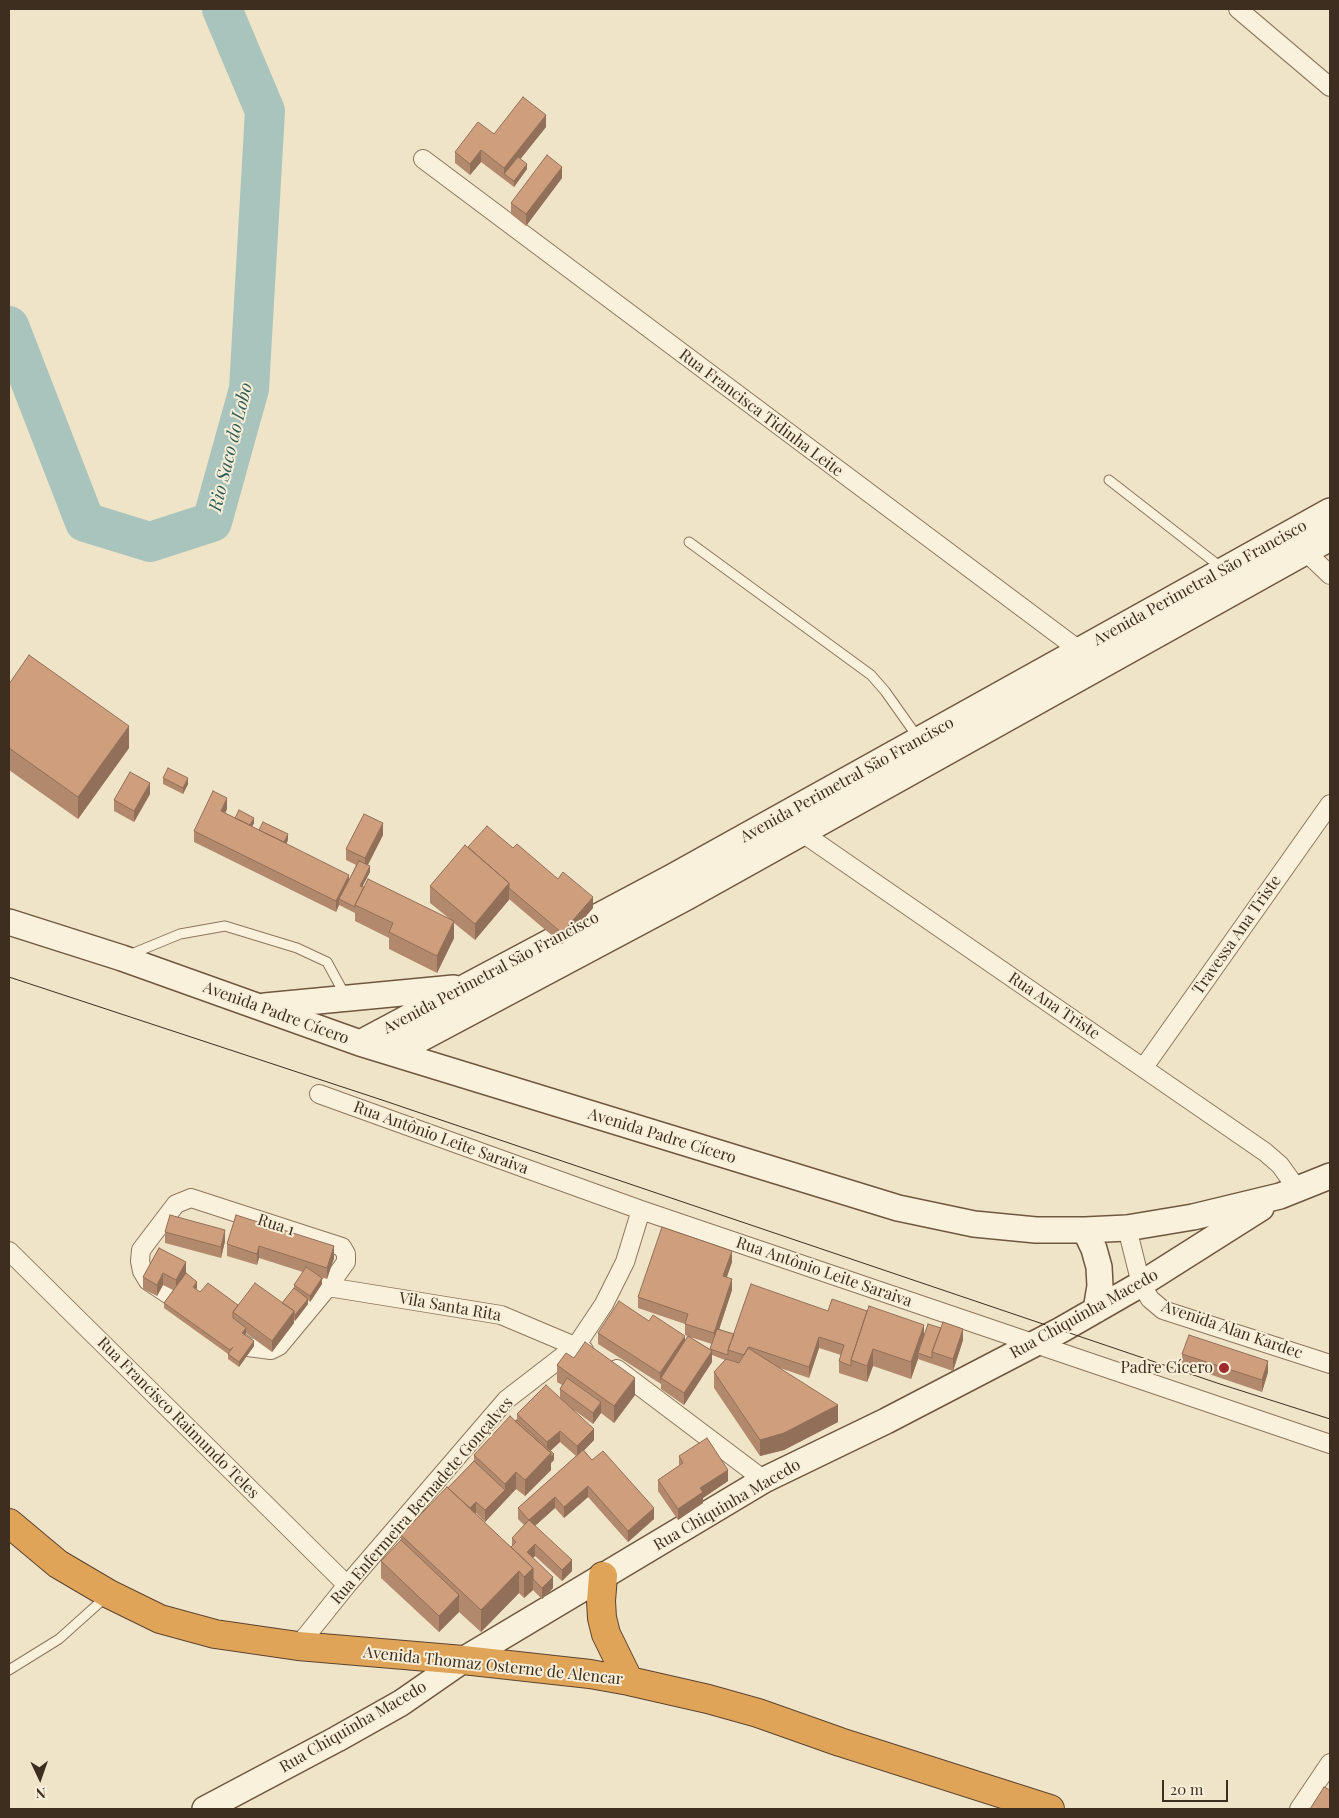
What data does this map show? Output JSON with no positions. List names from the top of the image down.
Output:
{
  "streets": {
    "highway": ["Avenida Thomaz Osterne de Alencar"],
    "main road": ["Avenida Perimetral São Francisco", "Avenida Padre Cícero", "Rua Chiquinha Macedo"],
    "street": [
      "Rua Francisca Tidinha Leite",
      "Travessa Ana Triste",
      "Rua Ana Triste",
      "Rua Antônio Leite Saraiva",
      "Rua 1",
      "Vila Santa Rita",
      "Avenida Alan Kardec",
      "Rua Francisco Raimundo Teles",
      "Rua Enfermeira Bernadete Gonçalves"
    ]
  },
  "crossings": [
    ["Rua Francisca Tidinha Leite", "Avenida Perimetral São Francisco"],
    ["Avenida Perimetral São Francisco", "Rua Ana Triste"],
    ["Avenida Perimetral São Francisco", "Avenida Padre Cícero"],
    ["Travessa Ana Triste", "Rua Ana Triste"],
    ["Rua Ana Triste", "Avenida Padre Cícero"],
    ["Rua Ana Triste", "Rua Chiquinha Macedo"],
    ["Avenida Padre Cícero", "Rua Chiquinha Macedo"],
    ["Avenida Padre Cícero", "Avenida Alan Kardec"],
    ["Rua Antônio Leite Saraiva", "Rua Chiquinha Macedo"],
    ["Rua Antônio Leite Saraiva", "Rua Enfermeira Bernadete Gonçalves"],
    ["Rua 1", "Vila Santa Rita"],
    ["Vila Santa Rita", "Rua Chiquinha Macedo"],
    ["Vila Santa Rita", "Rua Enfermeira Bernadete Gonçalves"],
    ["Rua Chiquinha Macedo", "Avenida Alan Kardec"],
    ["Rua Chiquinha Macedo", "Avenida Thomaz Osterne de Alencar"],
    ["Rua Francisco Raimundo Teles", "Rua Enfermeira Bernadete Gonçalves"],
    ["Rua Enfermeira Bernadete Gonçalves", "Avenida Thomaz Osterne de Alencar"]
  ],
  "water": ["Rio Saco do Lobo"],
  "places": ["Padre Cícero"],
  "scale_bar": "20 m",
  "north": "bottom"
}
